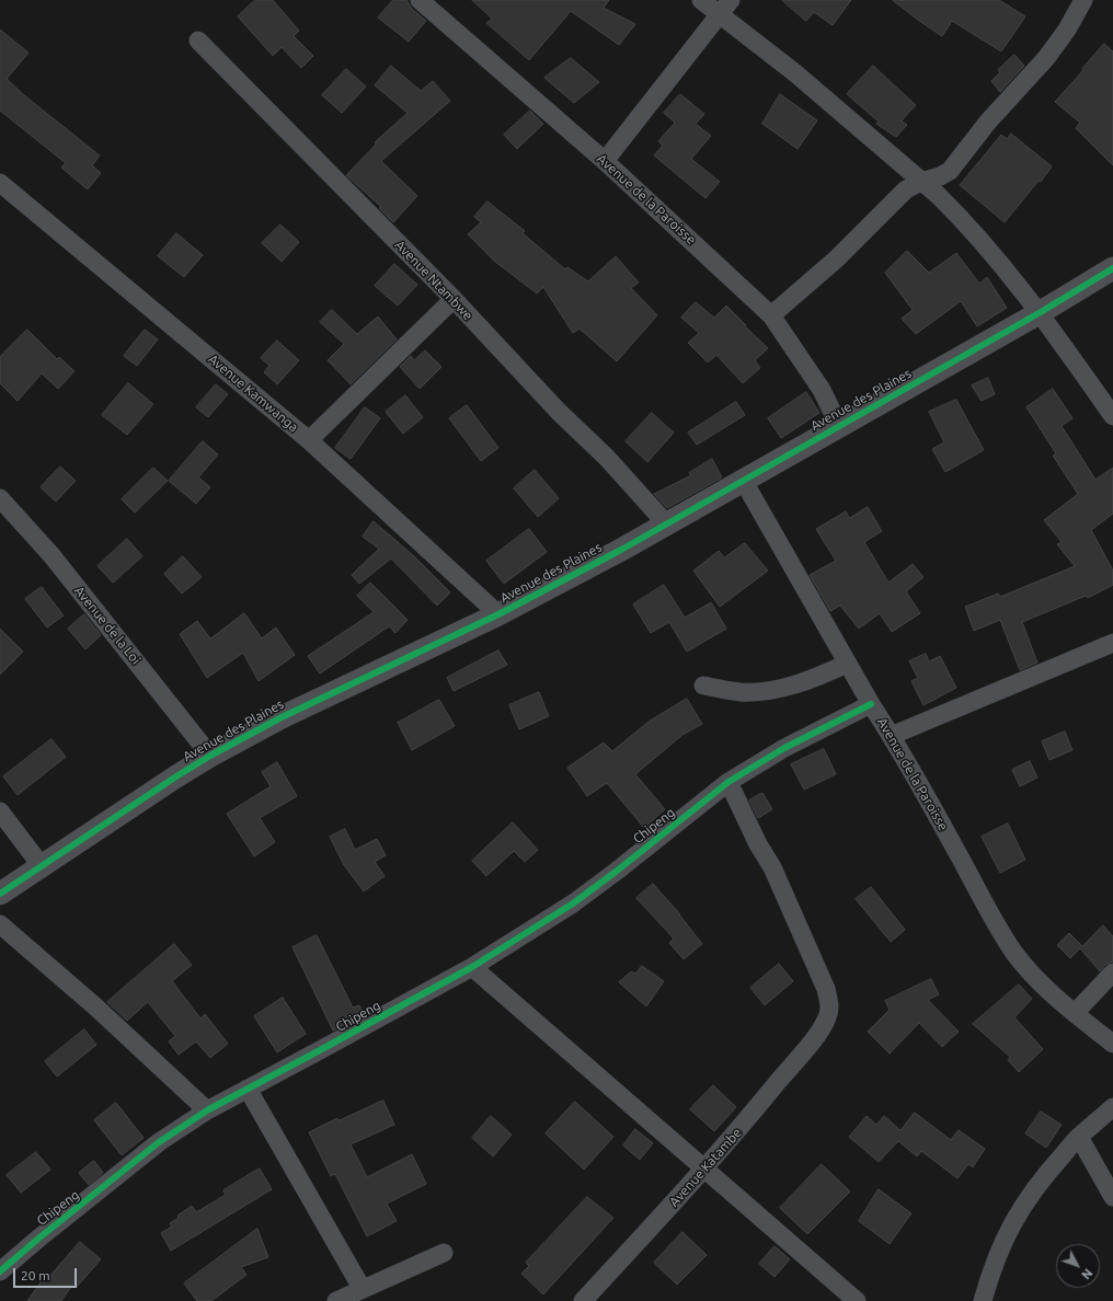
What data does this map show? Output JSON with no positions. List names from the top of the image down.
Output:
{
  "streets": {
    "street": [
      "Avenue de la Paroisse",
      "Avenue Ntambwe",
      "Avenue Kamwanga",
      "Avenue des Plaines",
      "Avenue de la Loi",
      "Chipeng",
      "Avenue Katambe"
    ]
  },
  "crossings": [
    ["Avenue de la Paroisse", "Avenue des Plaines"],
    ["Avenue de la Paroisse", "Chipeng"],
    ["Avenue Ntambwe", "Avenue des Plaines"],
    ["Avenue Kamwanga", "Avenue des Plaines"],
    ["Avenue des Plaines", "Avenue de la Loi"],
    ["Chipeng", "Avenue Katambe"]
  ],
  "scale_bar": "20 m",
  "north": "bottom right"
}
